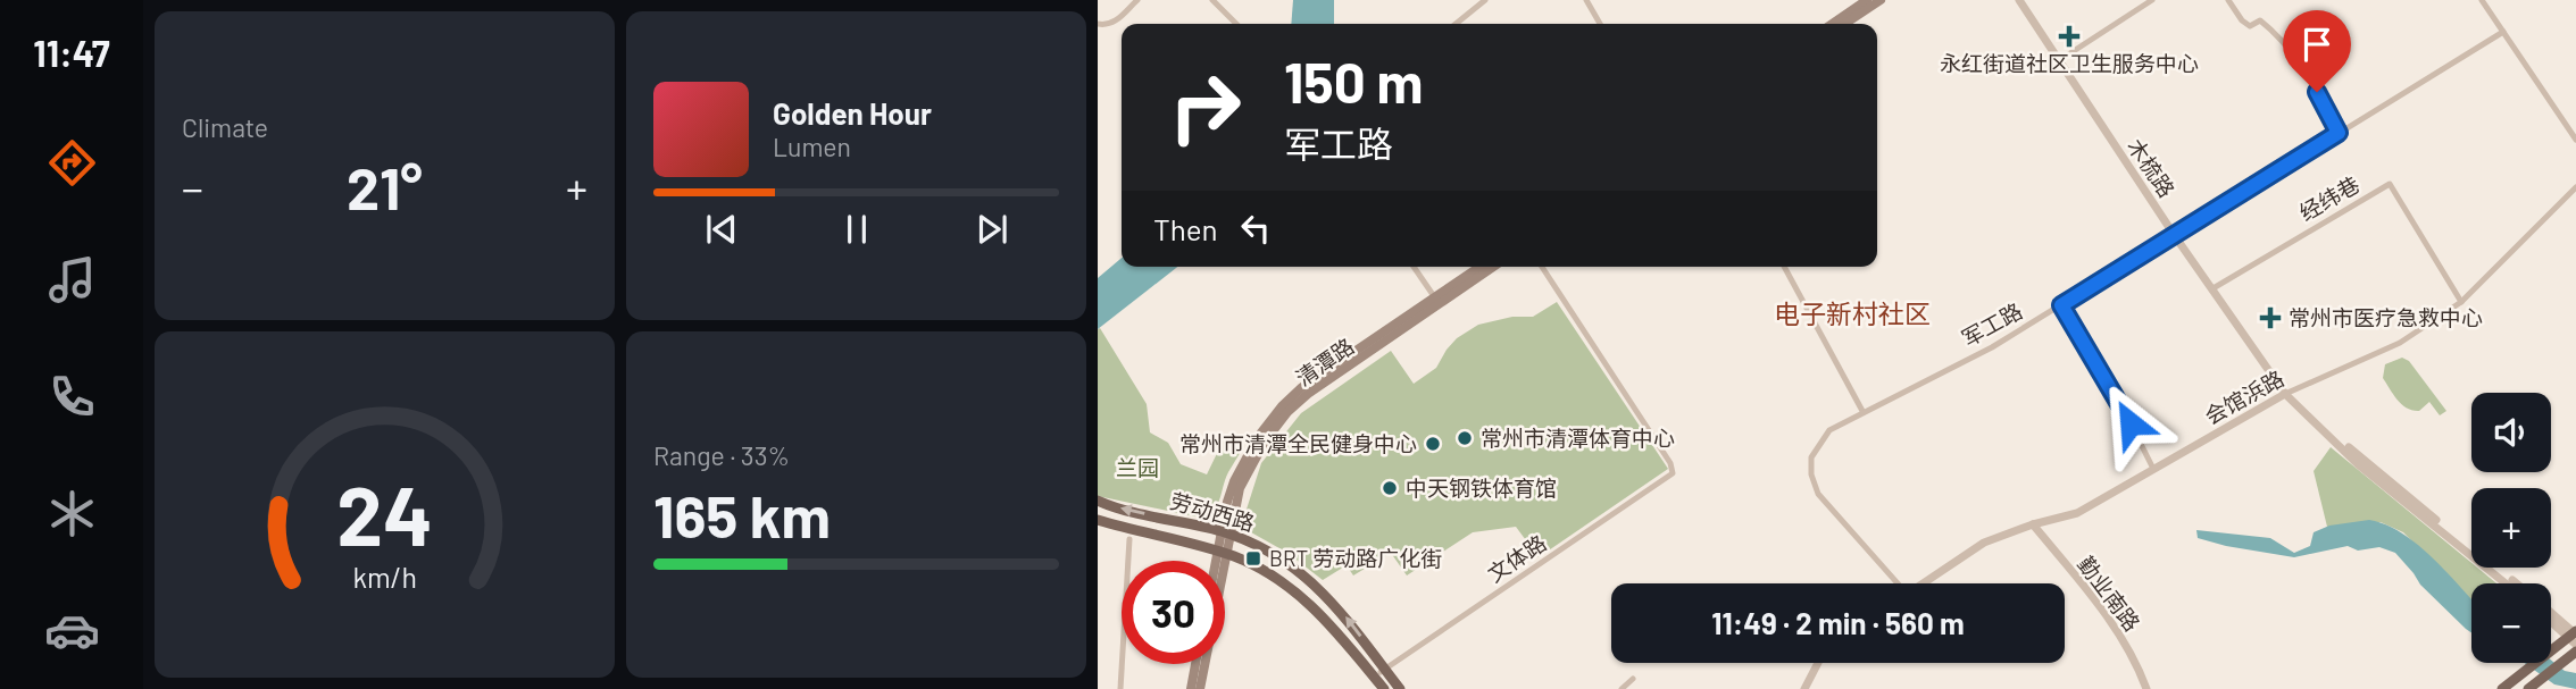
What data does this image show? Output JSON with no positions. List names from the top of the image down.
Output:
{
  "streets": {
    "main road": ["清潭路", "劳动西路"],
    "street": [
      "木梳路",
      "经纬巷",
      "军工路",
      "会馆浜路",
      "文体路",
      "勤业南路"
    ]
  },
  "crossings": [
    ["木梳路", "经纬巷"],
    ["木梳路", "军工路"],
    ["木梳路", "会馆浜路"],
    ["经纬巷", "会馆浜路"],
    ["清潭路", "劳动西路"],
    ["会馆浜路", "勤业南路"],
    ["劳动西路", "文体路"]
  ],
  "districts": ["电子新村社区"],
  "parks": ["兰园"],
  "places": {
    "health": ["永红街道社区卫生服务中心", "常州市医疗急救中心"],
    "other": ["常州市清潭体育中心", "常州市清潭全民健身中心", "中天钢铁体育馆"],
    "transit": ["BRT 劳动路广化街"]
  },
  "page": {
    "tabs": "11:47",
    "tile": [
      "Climate",
      ["Range · 33%", "165 km"]
    ],
    "turn": ["150 m", "军工路"],
    "song": ["Golden Hour", "Lumen"],
    "heat": ["−", "21°", "+"],
    "then": "Then",
    "map_buttons": ["+", "−"],
    "limit": "30",
    "trip": "11:49 · 2 min · 560 m",
    "gauge": ["24", "km/h"]
  }
}
